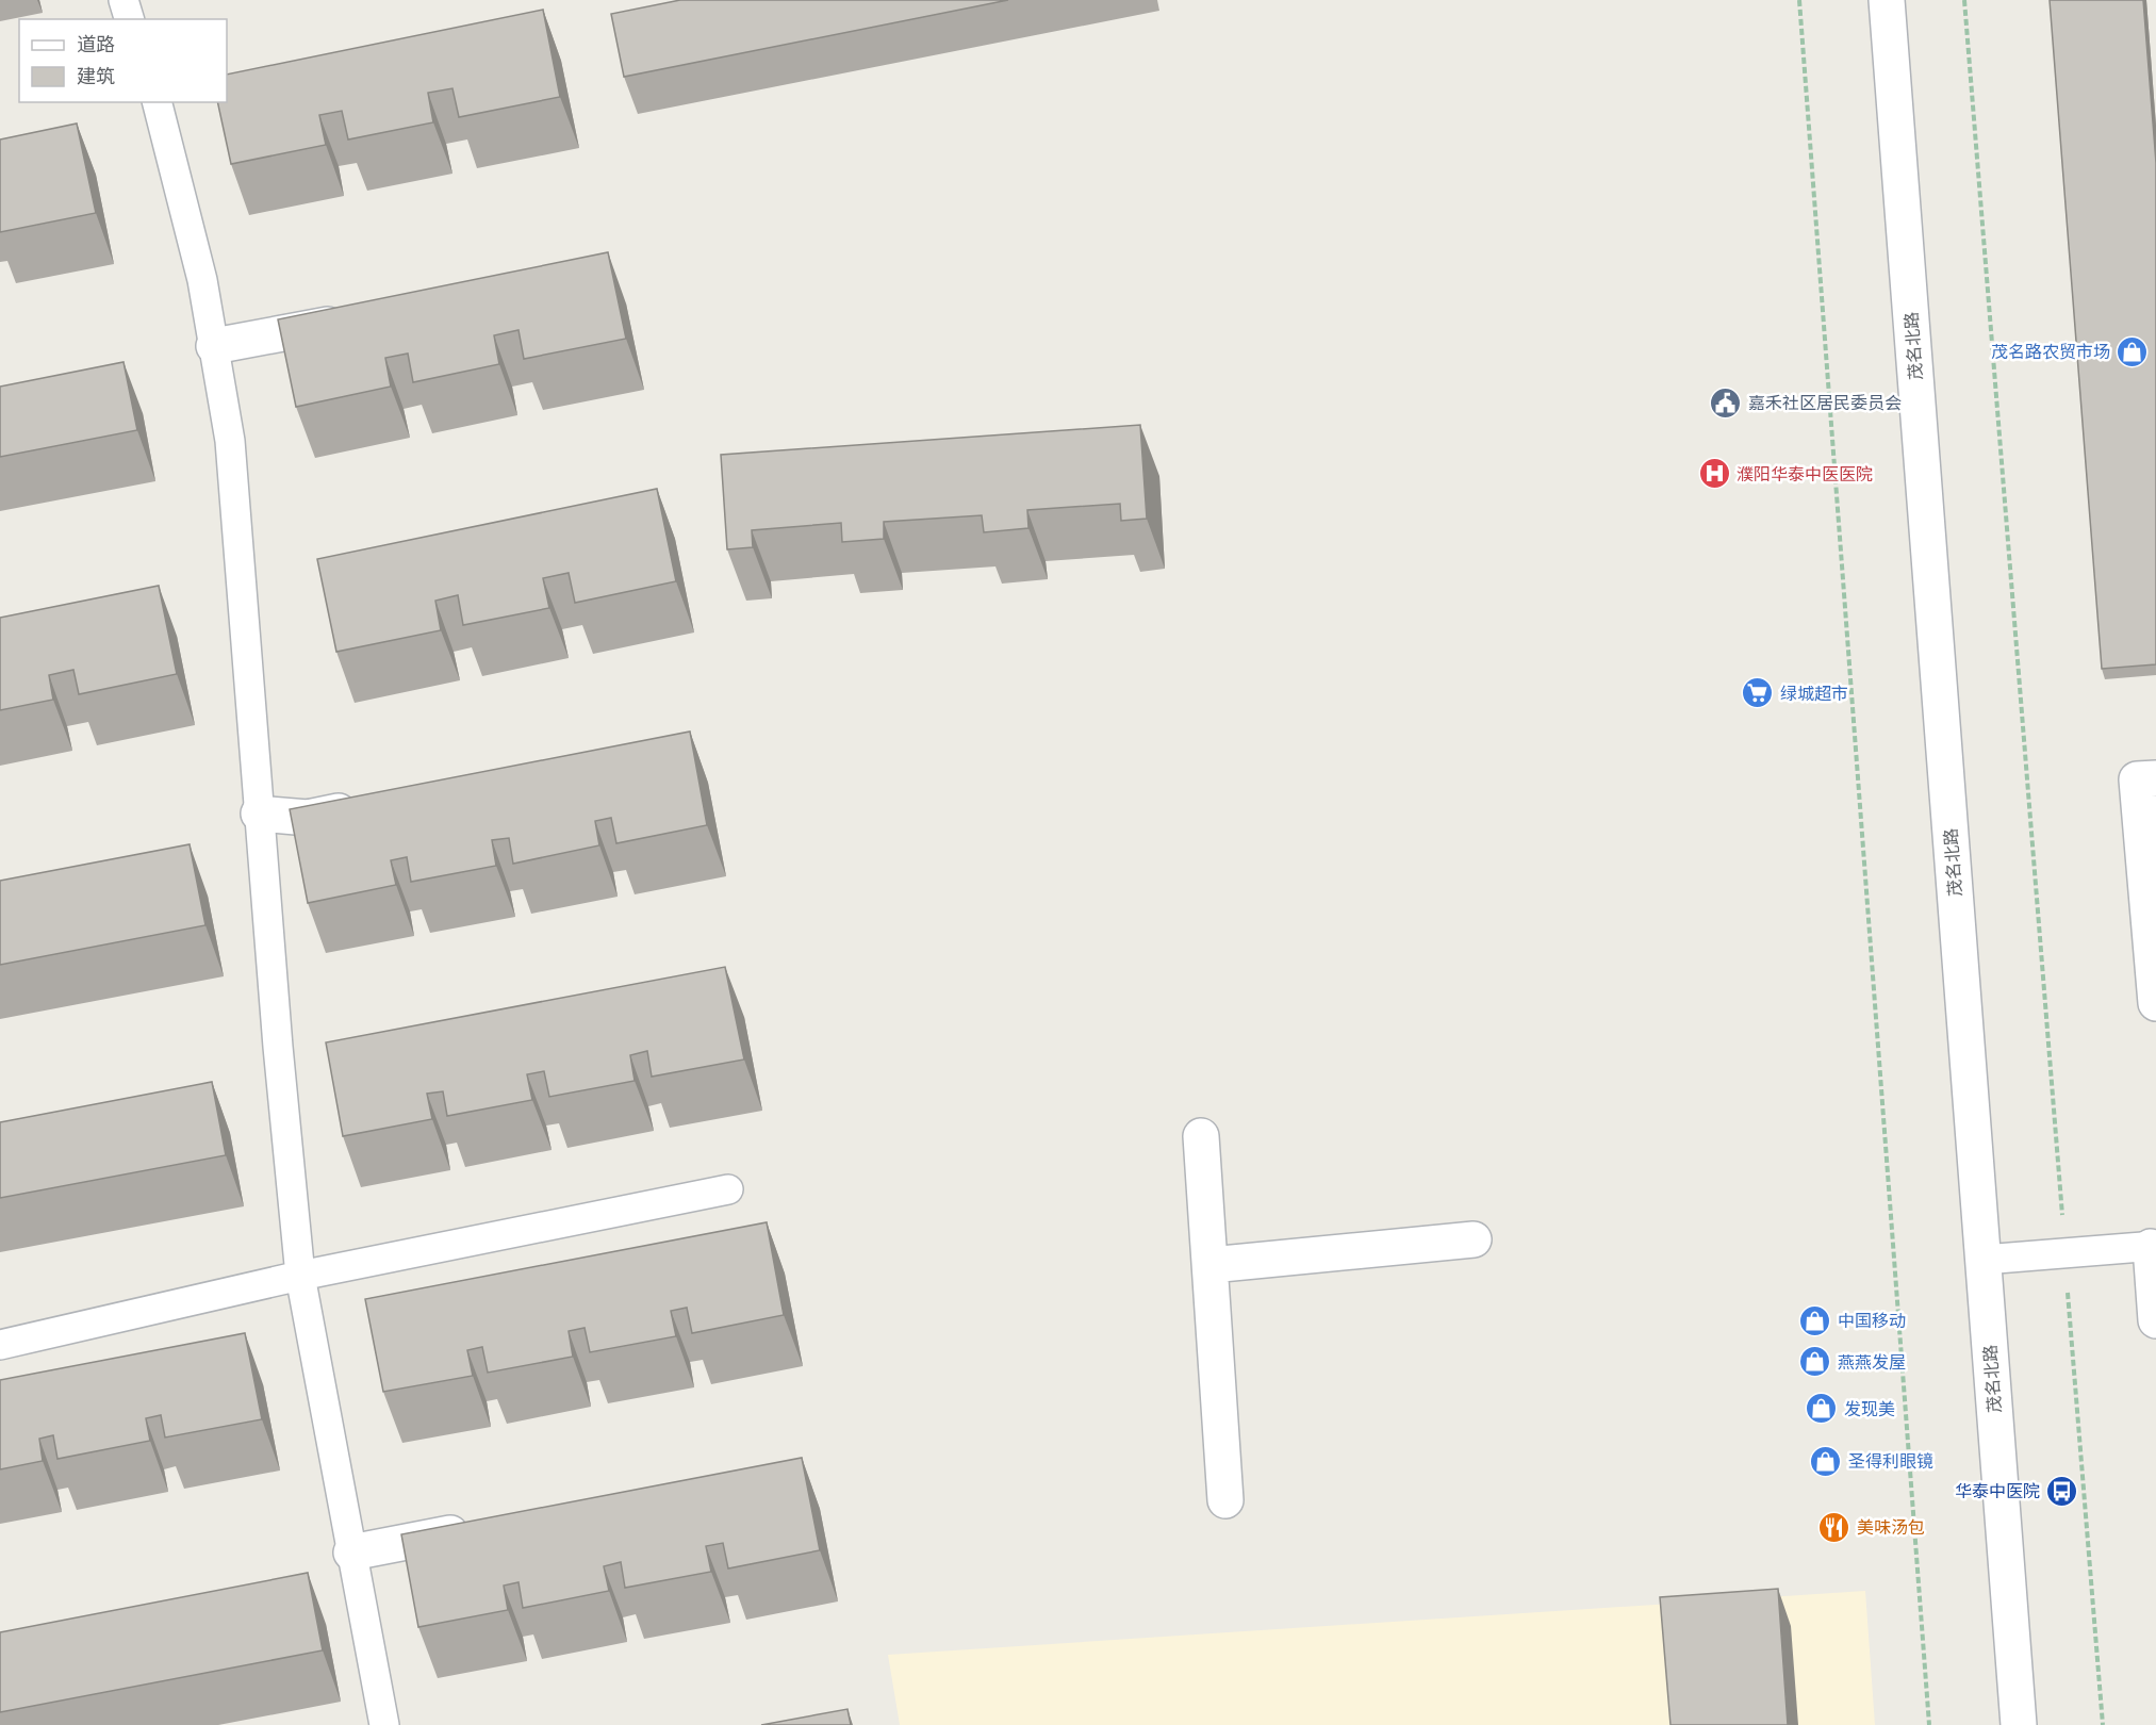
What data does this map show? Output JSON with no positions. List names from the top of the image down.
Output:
{
  "streets": {
    "street": ["茂名北路"]
  },
  "places": {
    "shop": [
      "茂名路农贸市场",
      "中国移动",
      "燕燕发屋",
      "发现美",
      "圣得利眼镜"
    ],
    "public building": ["嘉禾社区居民委员会"],
    "hospital": ["濮阳华泰中医医院"],
    "supermarket": ["绿城超市"],
    "bus stop": ["华泰中医院"],
    "restaurant": ["美味汤包"]
  },
  "legend": ["道路", "建筑"]
}
